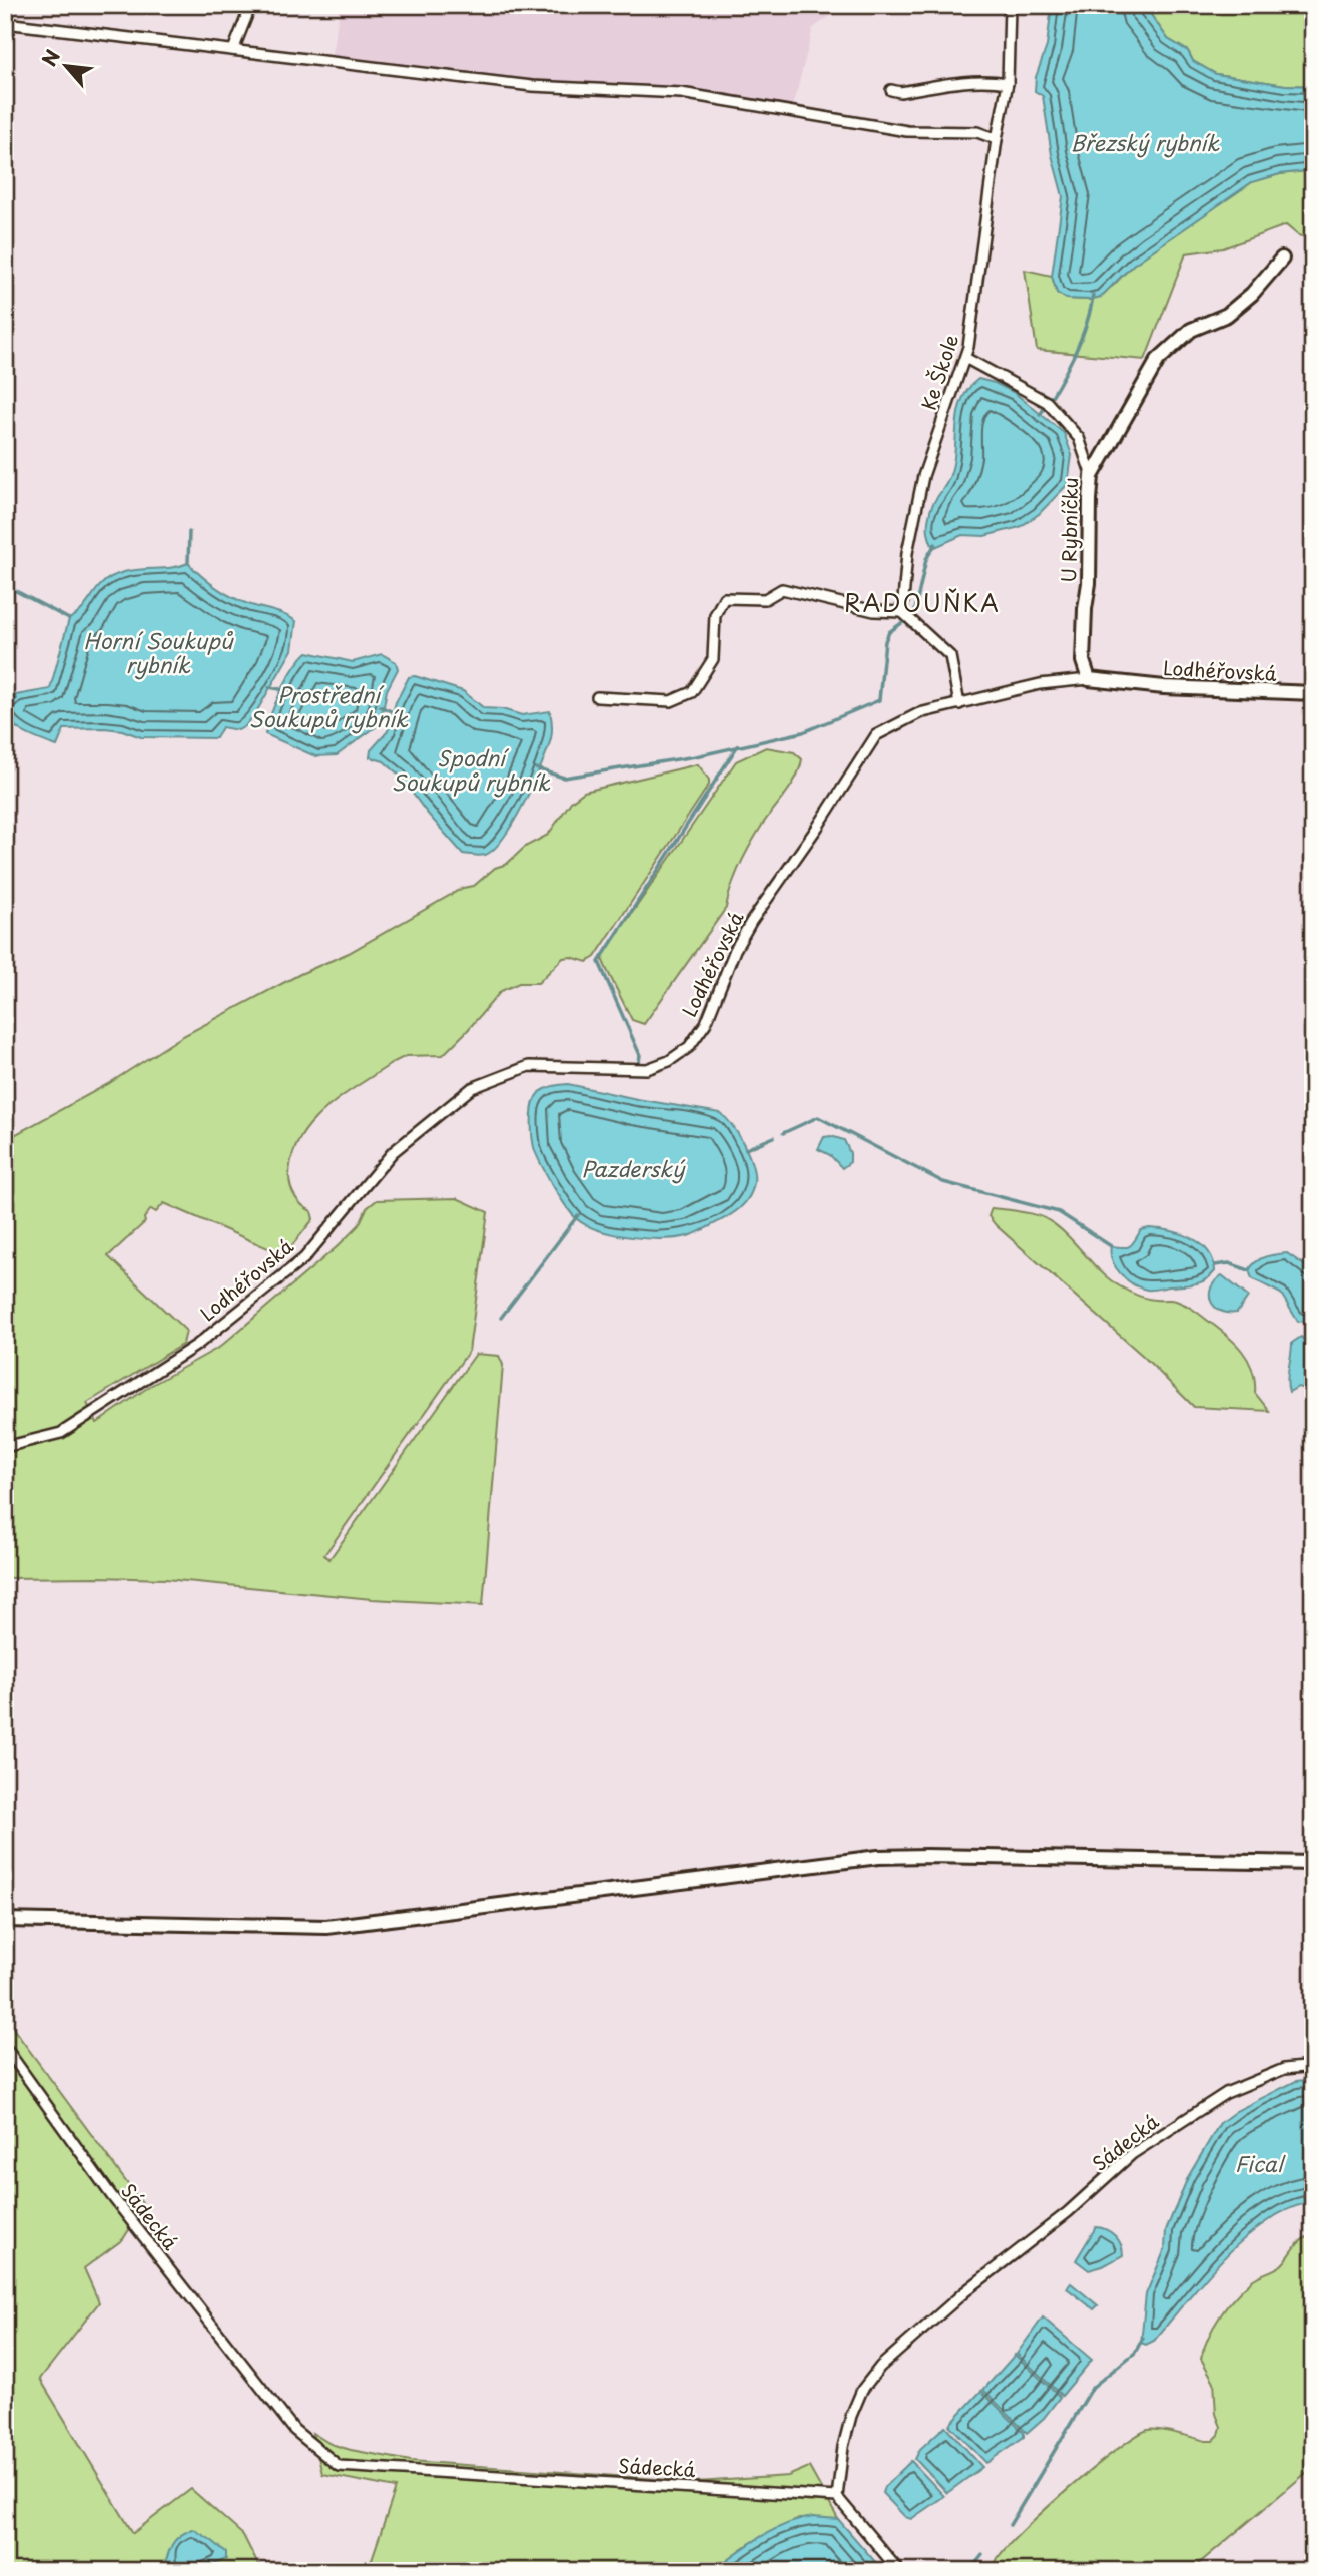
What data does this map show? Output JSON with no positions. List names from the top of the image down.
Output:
{
  "streets": {
    "main road": ["U Rybníčku", "Lodhéřovská"],
    "street": ["Ke Škole", "Sádecká"]
  },
  "crossings": [
    ["Ke Škole", "U Rybníčku"],
    ["U Rybníčku", "Lodhéřovská"]
  ],
  "districts": ["RADOUŇKA"],
  "water": [
    "Březský rybník",
    "Horní Soukupů rybník",
    "Prostřední Soukupů rybník",
    "Spodní Soukupů rybník",
    "Pazderský",
    "Fical"
  ],
  "north": "top left"
}
